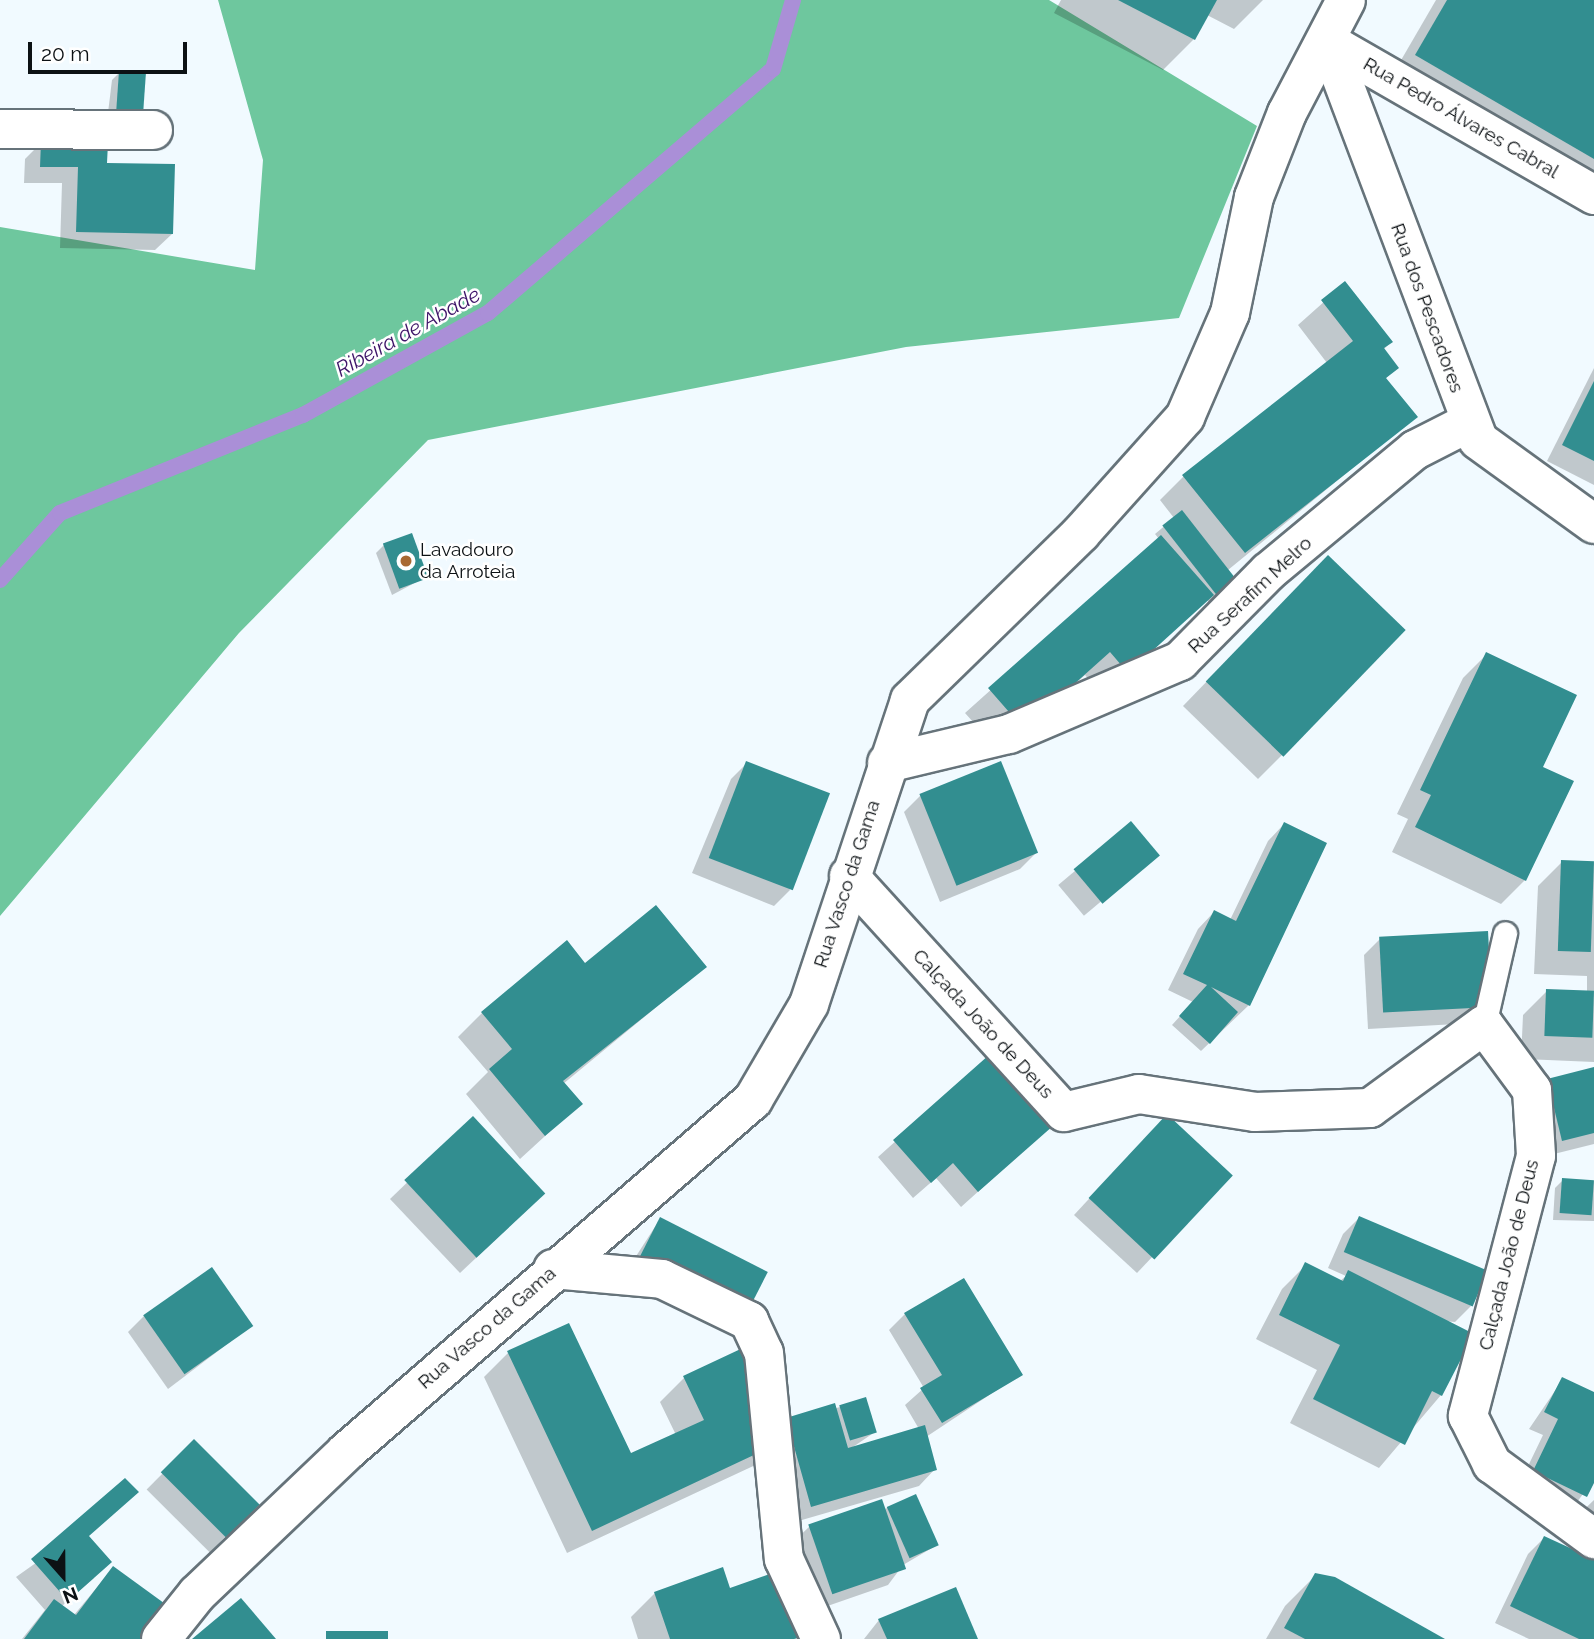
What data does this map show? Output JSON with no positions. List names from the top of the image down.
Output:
{
  "streets": {
    "street": [
      "Rua Pedro Álvares Cabral",
      "Rua dos Pescadores",
      "Rua Serafim Melro",
      "Rua Vasco da Gama",
      "Calçada João de Deus"
    ]
  },
  "crossings": [
    ["Rua Pedro Álvares Cabral", "Rua dos Pescadores"],
    ["Rua Pedro Álvares Cabral", "Rua Vasco da Gama"],
    ["Rua dos Pescadores", "Rua Serafim Melro"],
    ["Rua dos Pescadores", "Rua Vasco da Gama"],
    ["Rua Serafim Melro", "Rua Vasco da Gama"],
    ["Rua Vasco da Gama", "Calçada João de Deus"]
  ],
  "water": ["Ribeira de Abade"],
  "places": ["Lavadouro da Arroteia"],
  "scale_bar": "20 m",
  "north": "bottom"
}
